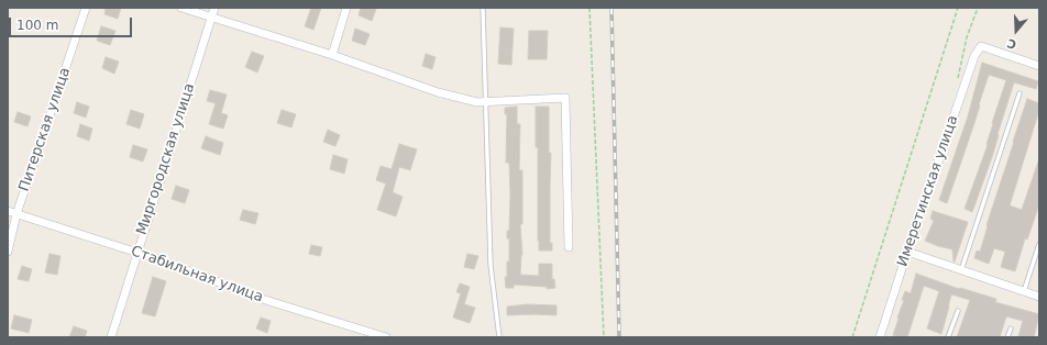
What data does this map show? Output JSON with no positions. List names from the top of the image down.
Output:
{
  "streets": {
    "street": [
      "Питерская улица",
      "Миргородская улица",
      "Имеретинская улица",
      "Стабильная улица"
    ]
  },
  "crossings": [
    ["Питерская улица", "Стабильная улица"],
    ["Миргородская улица", "Стабильная улица"]
  ],
  "scale_bar": "100 m",
  "north": "bottom"
}
